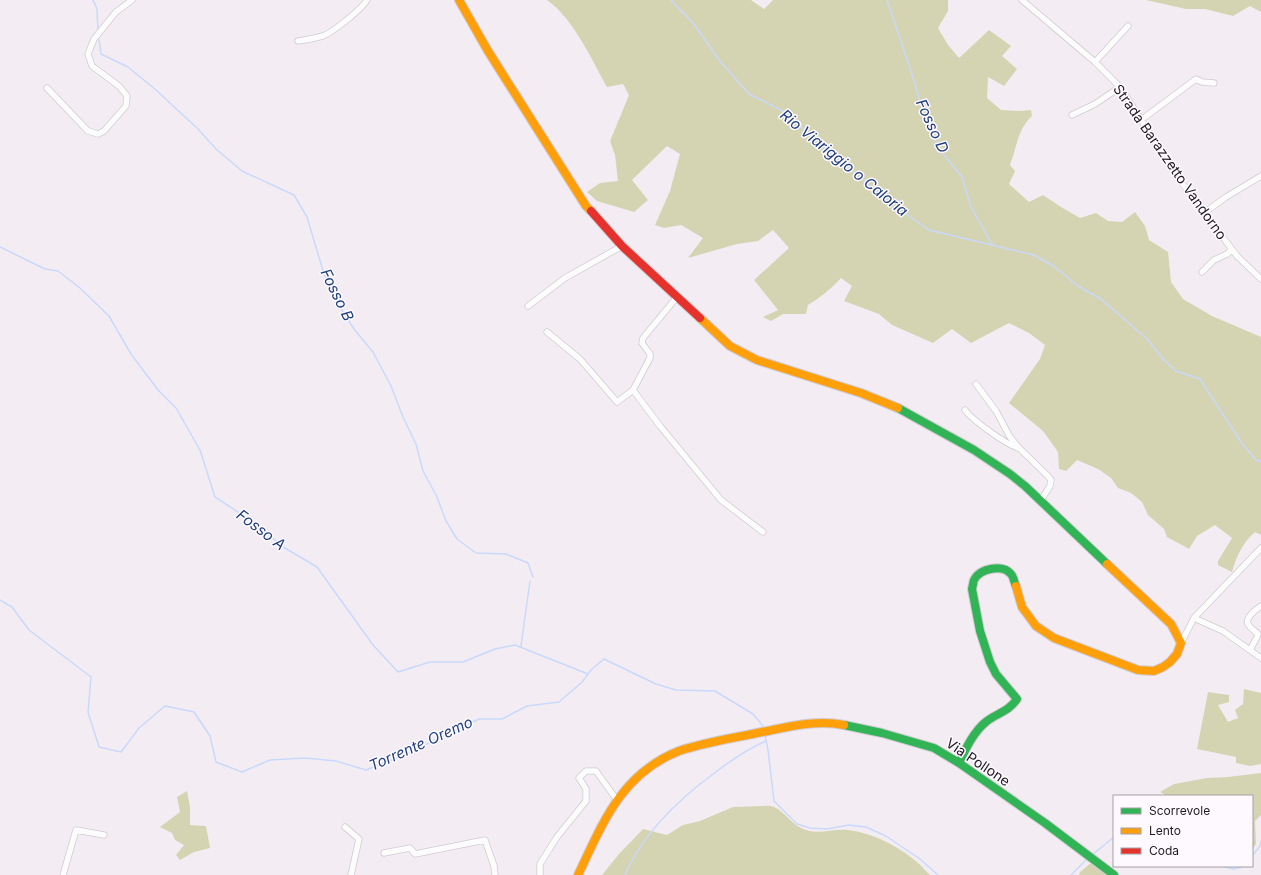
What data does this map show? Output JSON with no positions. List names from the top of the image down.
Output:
{
  "streets": {
    "street": ["Strada Barazzetto Vandorno", "Via Pollone"]
  },
  "water": [
    "Fosso D",
    "Rio Viariggio o Caloria",
    "Fosso B",
    "Fosso A",
    "Torrente Oremo"
  ],
  "legend": ["Scorrevole", "Lento", "Coda"]
}
